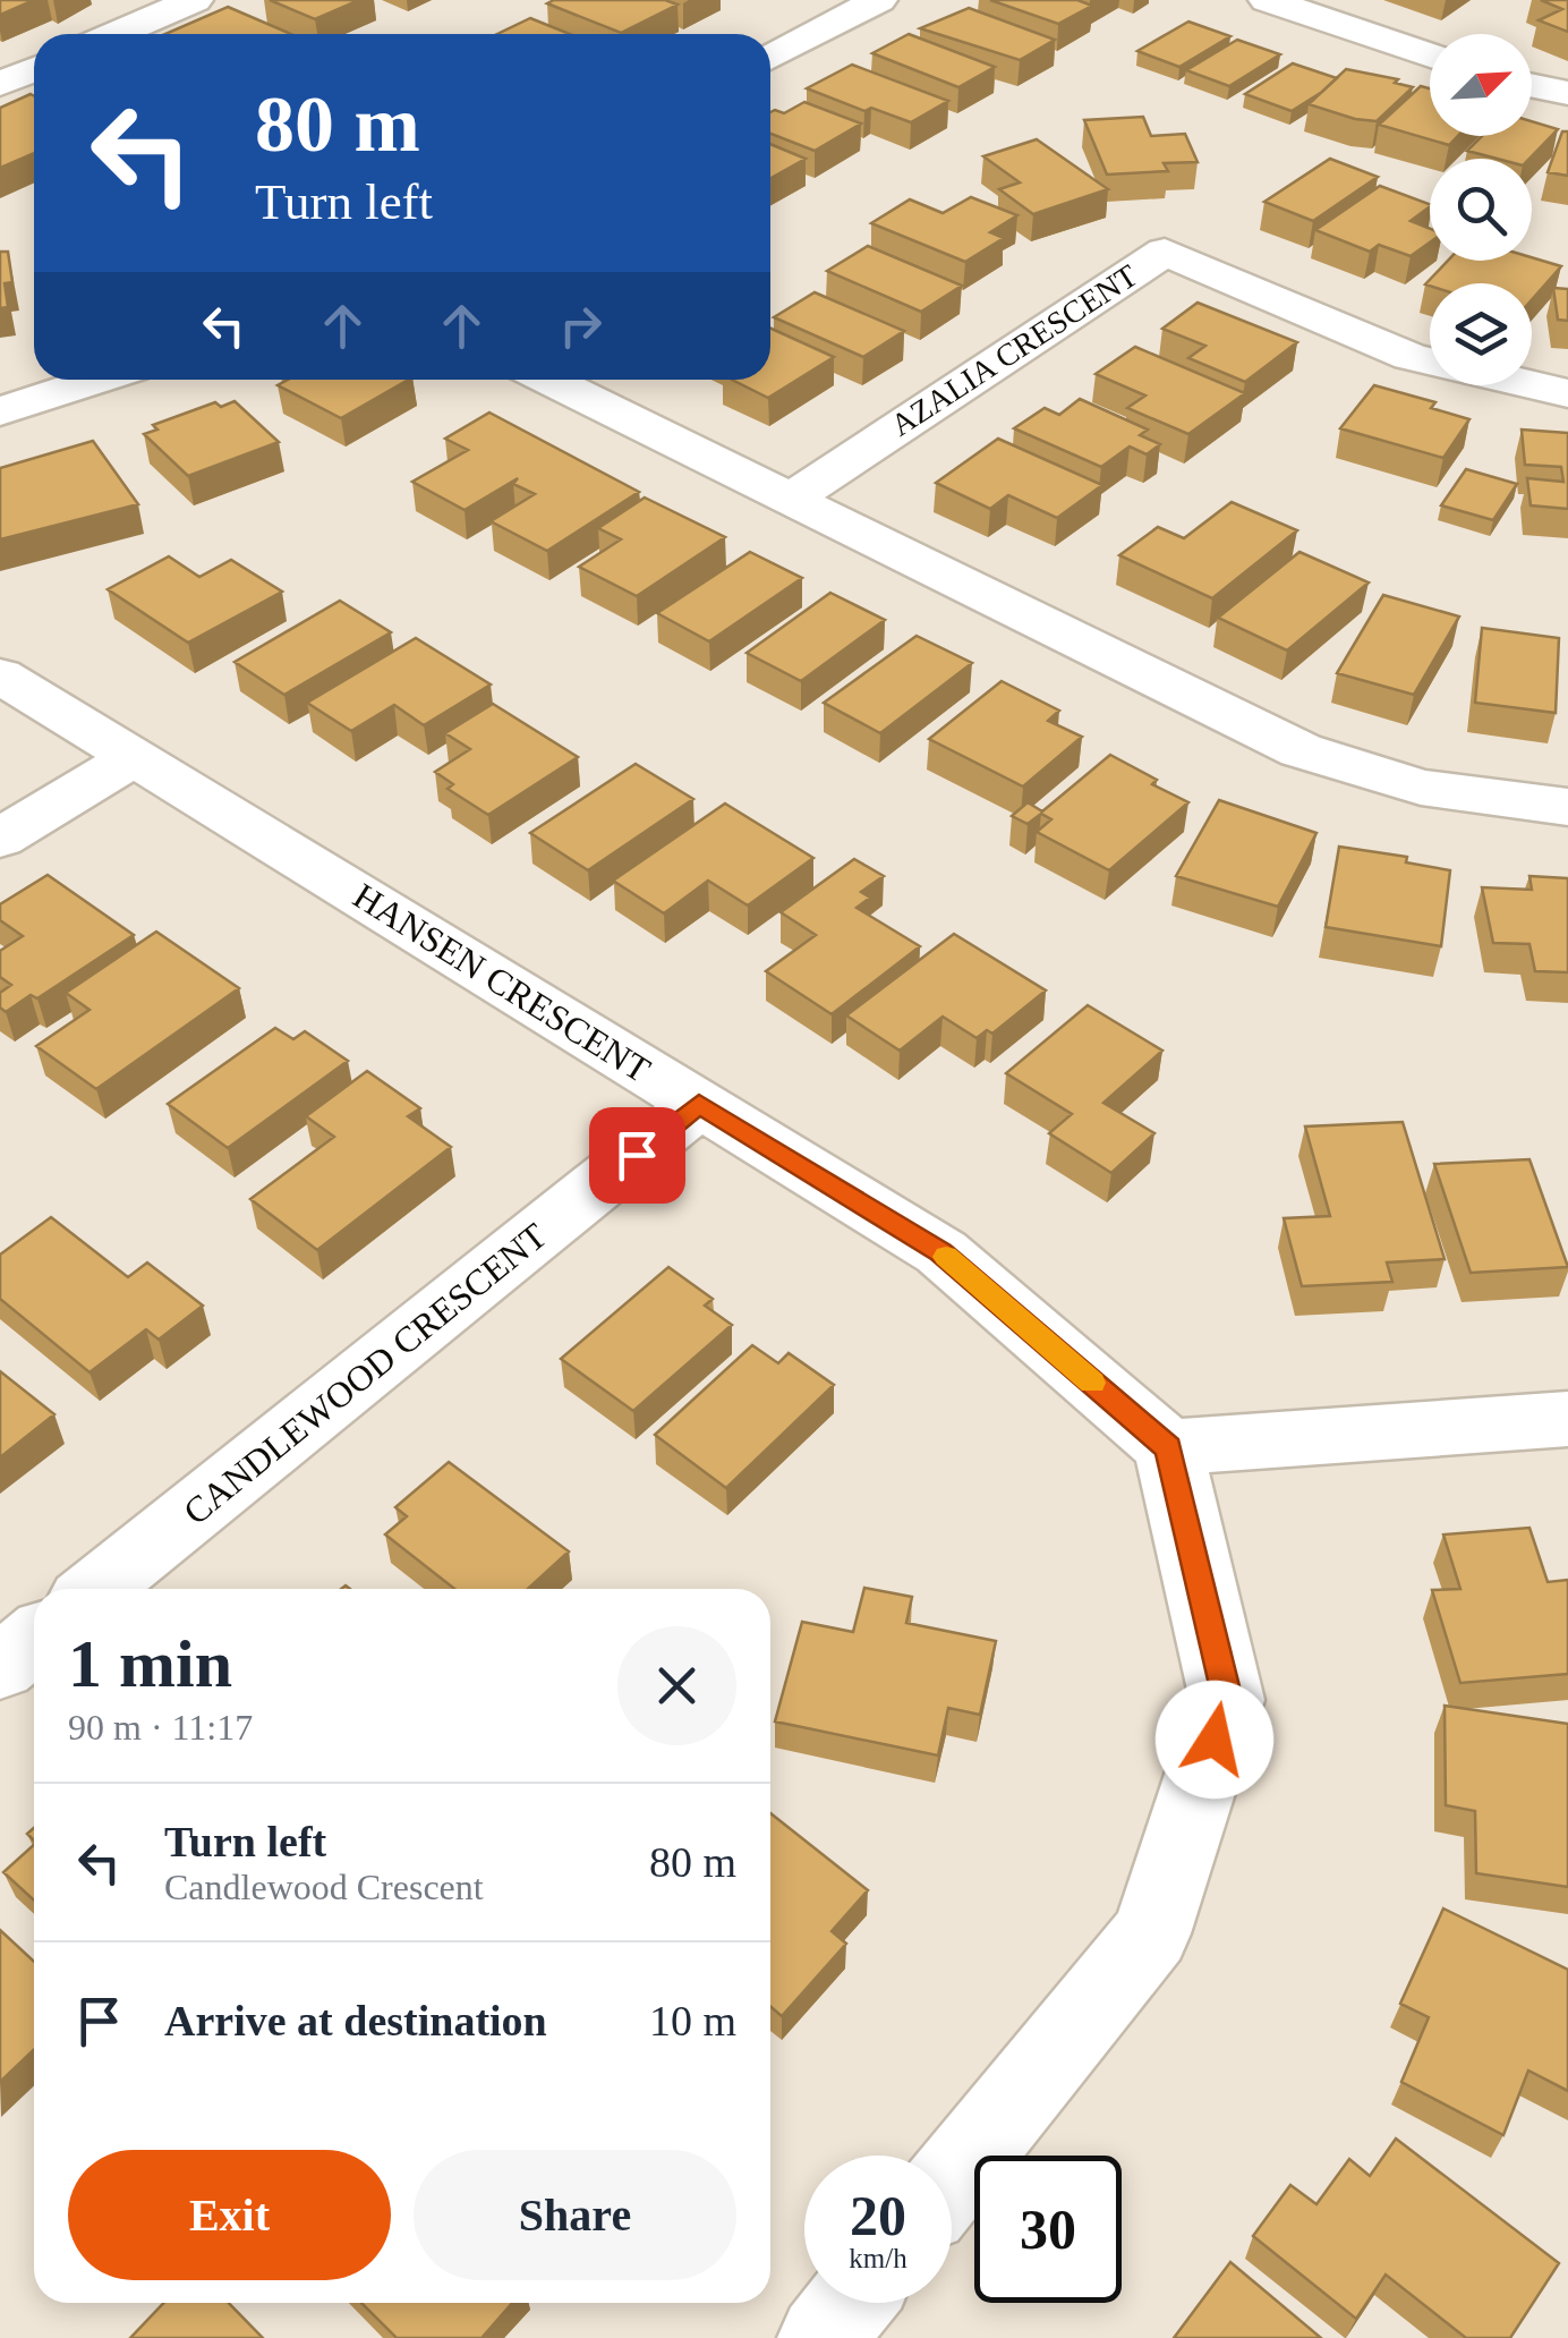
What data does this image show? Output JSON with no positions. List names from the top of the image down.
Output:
{
  "streets": {
    "street": ["AZALIA CRESCENT", "HANSEN CRESCENT", "CANDLEWOOD CRESCENT"]
  },
  "crossings": [
    ["HANSEN CRESCENT", "CANDLEWOOD CRESCENT"]
  ],
  "north": "top right",
  "page": {
    "turn": ["80 m", "Turn left"],
    "heading": ["1 min", "90 m · 11:17"],
    "list": [
      {
        "name": "Turn left",
        "note": "Candlewood Crescent",
        "value": "80 m"
      },
      {
        "name": "Arrive at destination",
        "value": "10 m"
      }
    ],
    "buttons": ["Exit", "Share"],
    "speed": "20 km/h",
    "limit": "30"
  }
}
